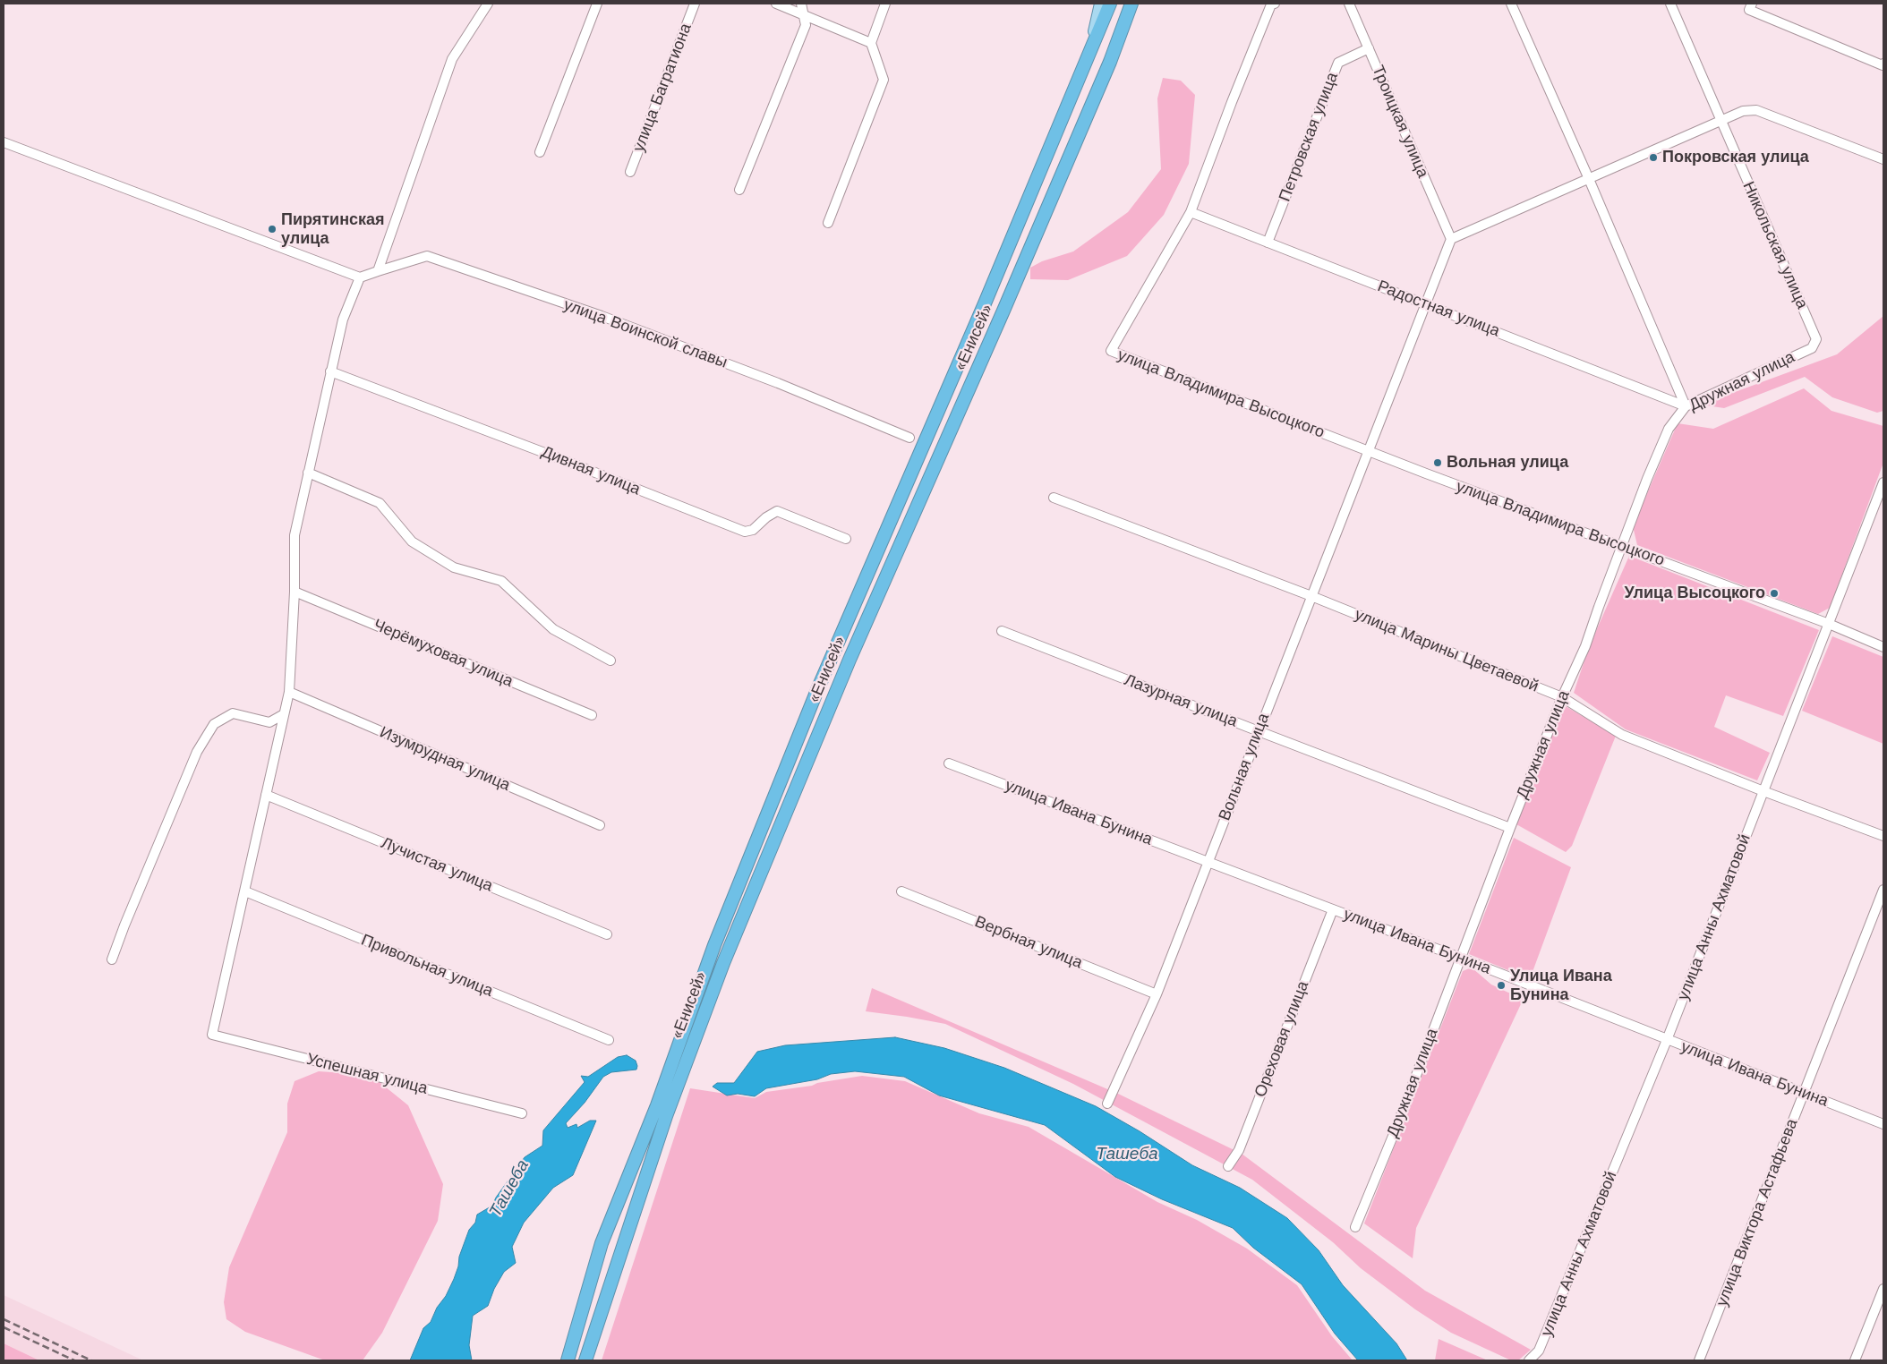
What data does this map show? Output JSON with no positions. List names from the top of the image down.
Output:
{
  "streets": {
    "highway": ["«Енисей»"],
    "street": [
      "улица Багратиона",
      "Троицкая улица",
      "Петровская улица",
      "Никольская улица",
      "Радостная улица",
      "улица Воинской славы",
      "Дружная улица",
      "улица Владимира Высоцкого",
      "Дивная улица",
      "улица Марины Цветаевой",
      "Черёмуховая улица",
      "Лазурная улица",
      "Изумрудная улица",
      "Вольная улица",
      "улица Ивана Бунина",
      "Лучистая улица",
      "улица Анны Ахматовой",
      "Вербная улица",
      "Привольная улица",
      "Ореховая улица",
      "Успешная улица",
      "улица Виктора Астафьева"
    ]
  },
  "crossings": [
    ["Троицкая улица", "Петровская улица"],
    ["Троицкая улица", "Вольная улица"],
    ["Петровская улица", "Радостная улица"],
    ["Никольская улица", "Дружная улица"],
    ["Радостная улица", "Дружная улица"],
    ["Радостная улица", "улица Владимира Высоцкого"],
    ["Радостная улица", "Вольная улица"],
    ["Дружная улица", "улица Владимира Высоцкого"],
    ["Дружная улица", "улица Марины Цветаевой"],
    ["Дружная улица", "Лазурная улица"],
    ["Дружная улица", "улица Ивана Бунина"],
    ["улица Владимира Высоцкого", "Вольная улица"],
    ["улица Владимира Высоцкого", "улица Анны Ахматовой"],
    ["улица Марины Цветаевой", "Вольная улица"],
    ["улица Марины Цветаевой", "улица Анны Ахматовой"],
    ["Лазурная улица", "Вольная улица"],
    ["Вольная улица", "улица Ивана Бунина"],
    ["Вольная улица", "Вербная улица"],
    ["улица Ивана Бунина", "улица Анны Ахматовой"],
    ["улица Ивана Бунина", "Ореховая улица"],
    ["улица Ивана Бунина", "улица Виктора Астафьева"],
    ["Привольная улица", "Успешная улица"]
  ],
  "water": ["Ташеба"],
  "places": [
    "Покровская улица",
    "Пирятинская улица",
    "Вольная улица",
    "Улица Высоцкого",
    "Улица Ивана Бунина"
  ]
}
